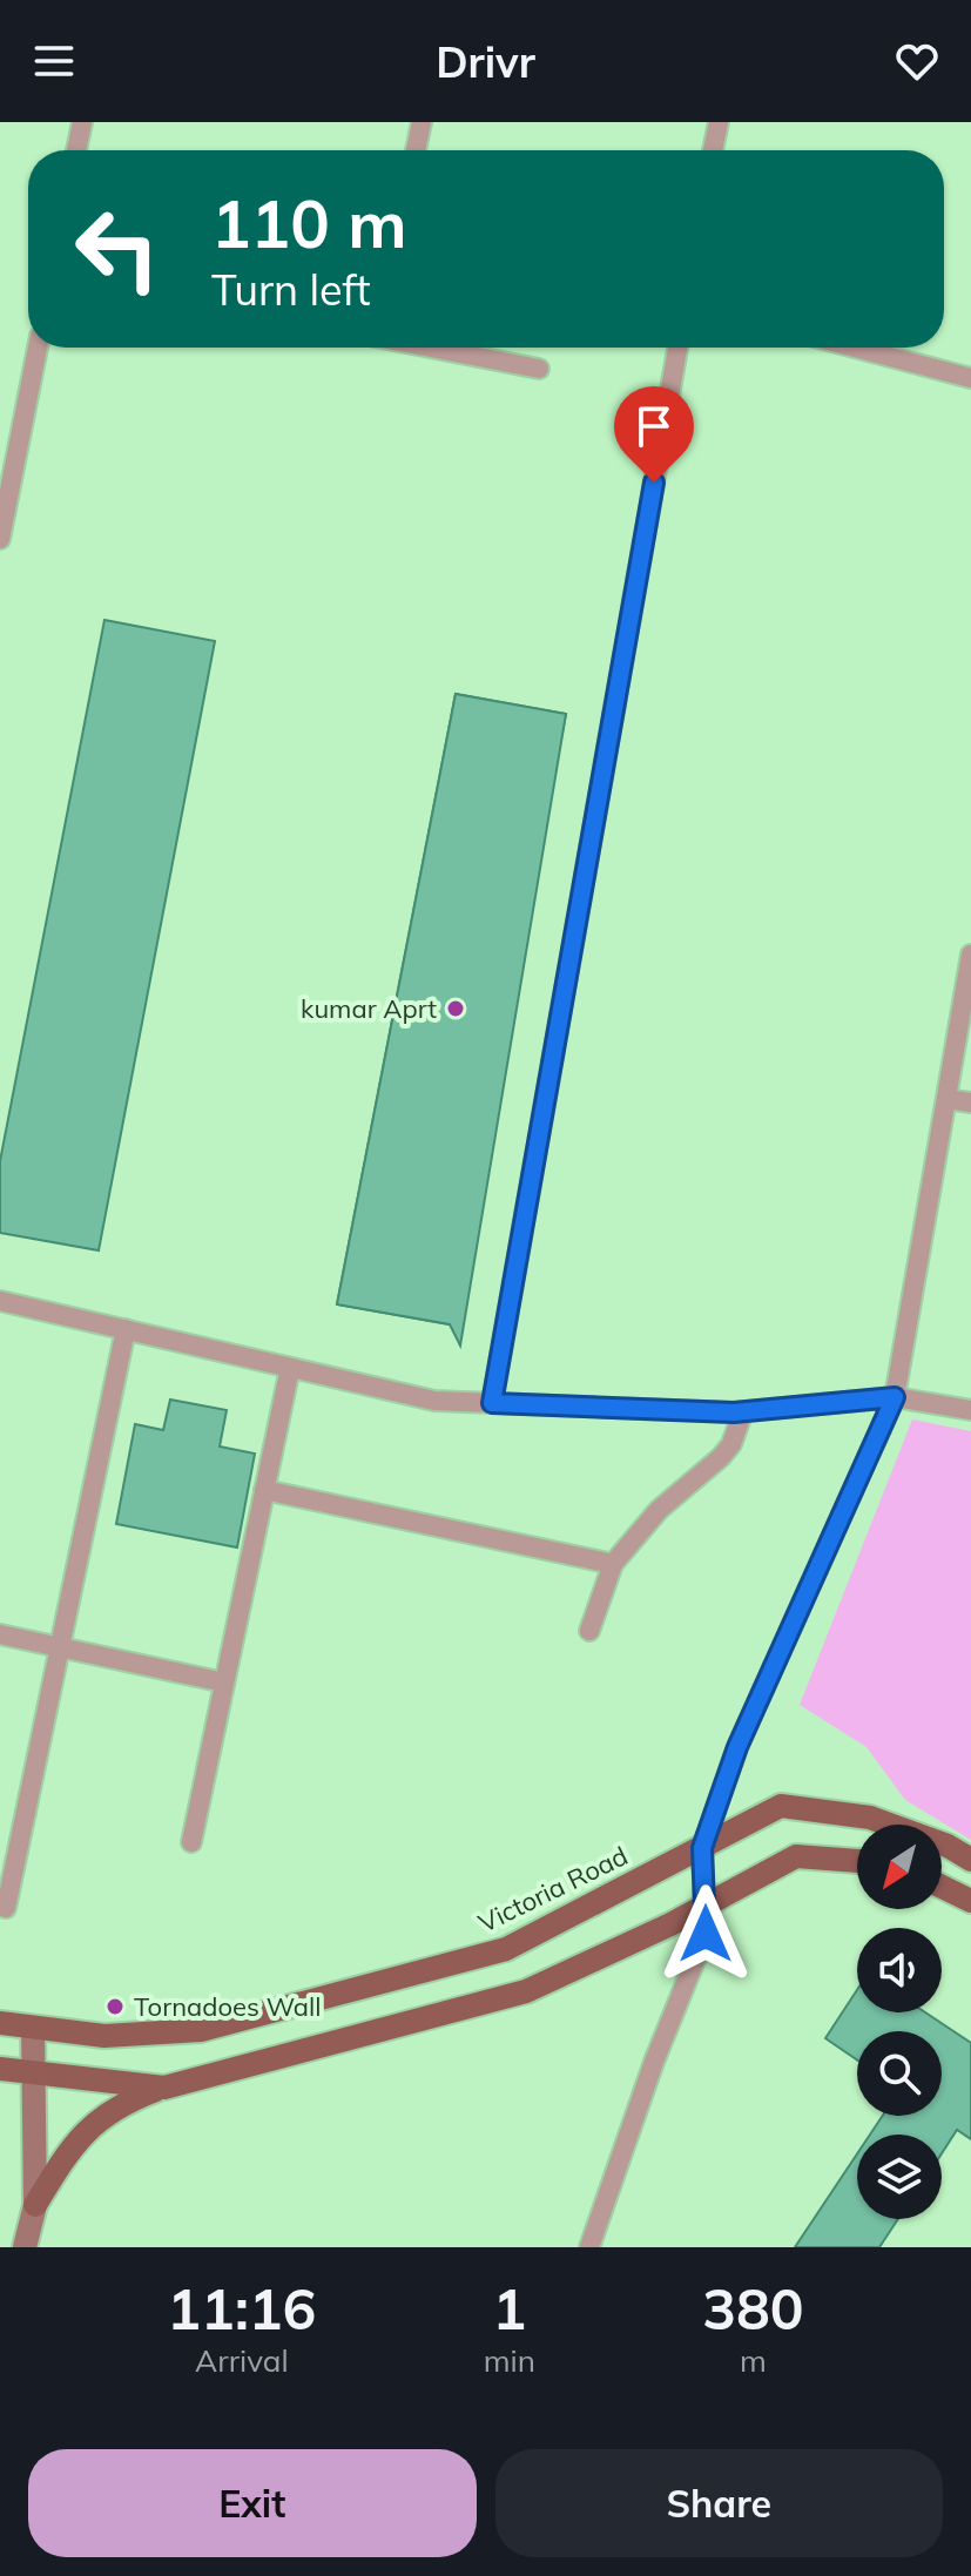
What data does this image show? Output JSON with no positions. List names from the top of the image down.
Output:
{
  "streets": {
    "main road": ["Victoria Road"]
  },
  "places": ["kumar Aprt", "Tornadoes Wall"],
  "north": "bottom left",
  "page": {
    "header": "Drivr",
    "turn": ["110 m", "Turn left"],
    "eta": [
      "11:16",
      "Arrival",
      "1",
      "min",
      "380",
      "m"
    ],
    "buttons": ["Exit", "Share"]
  }
}
